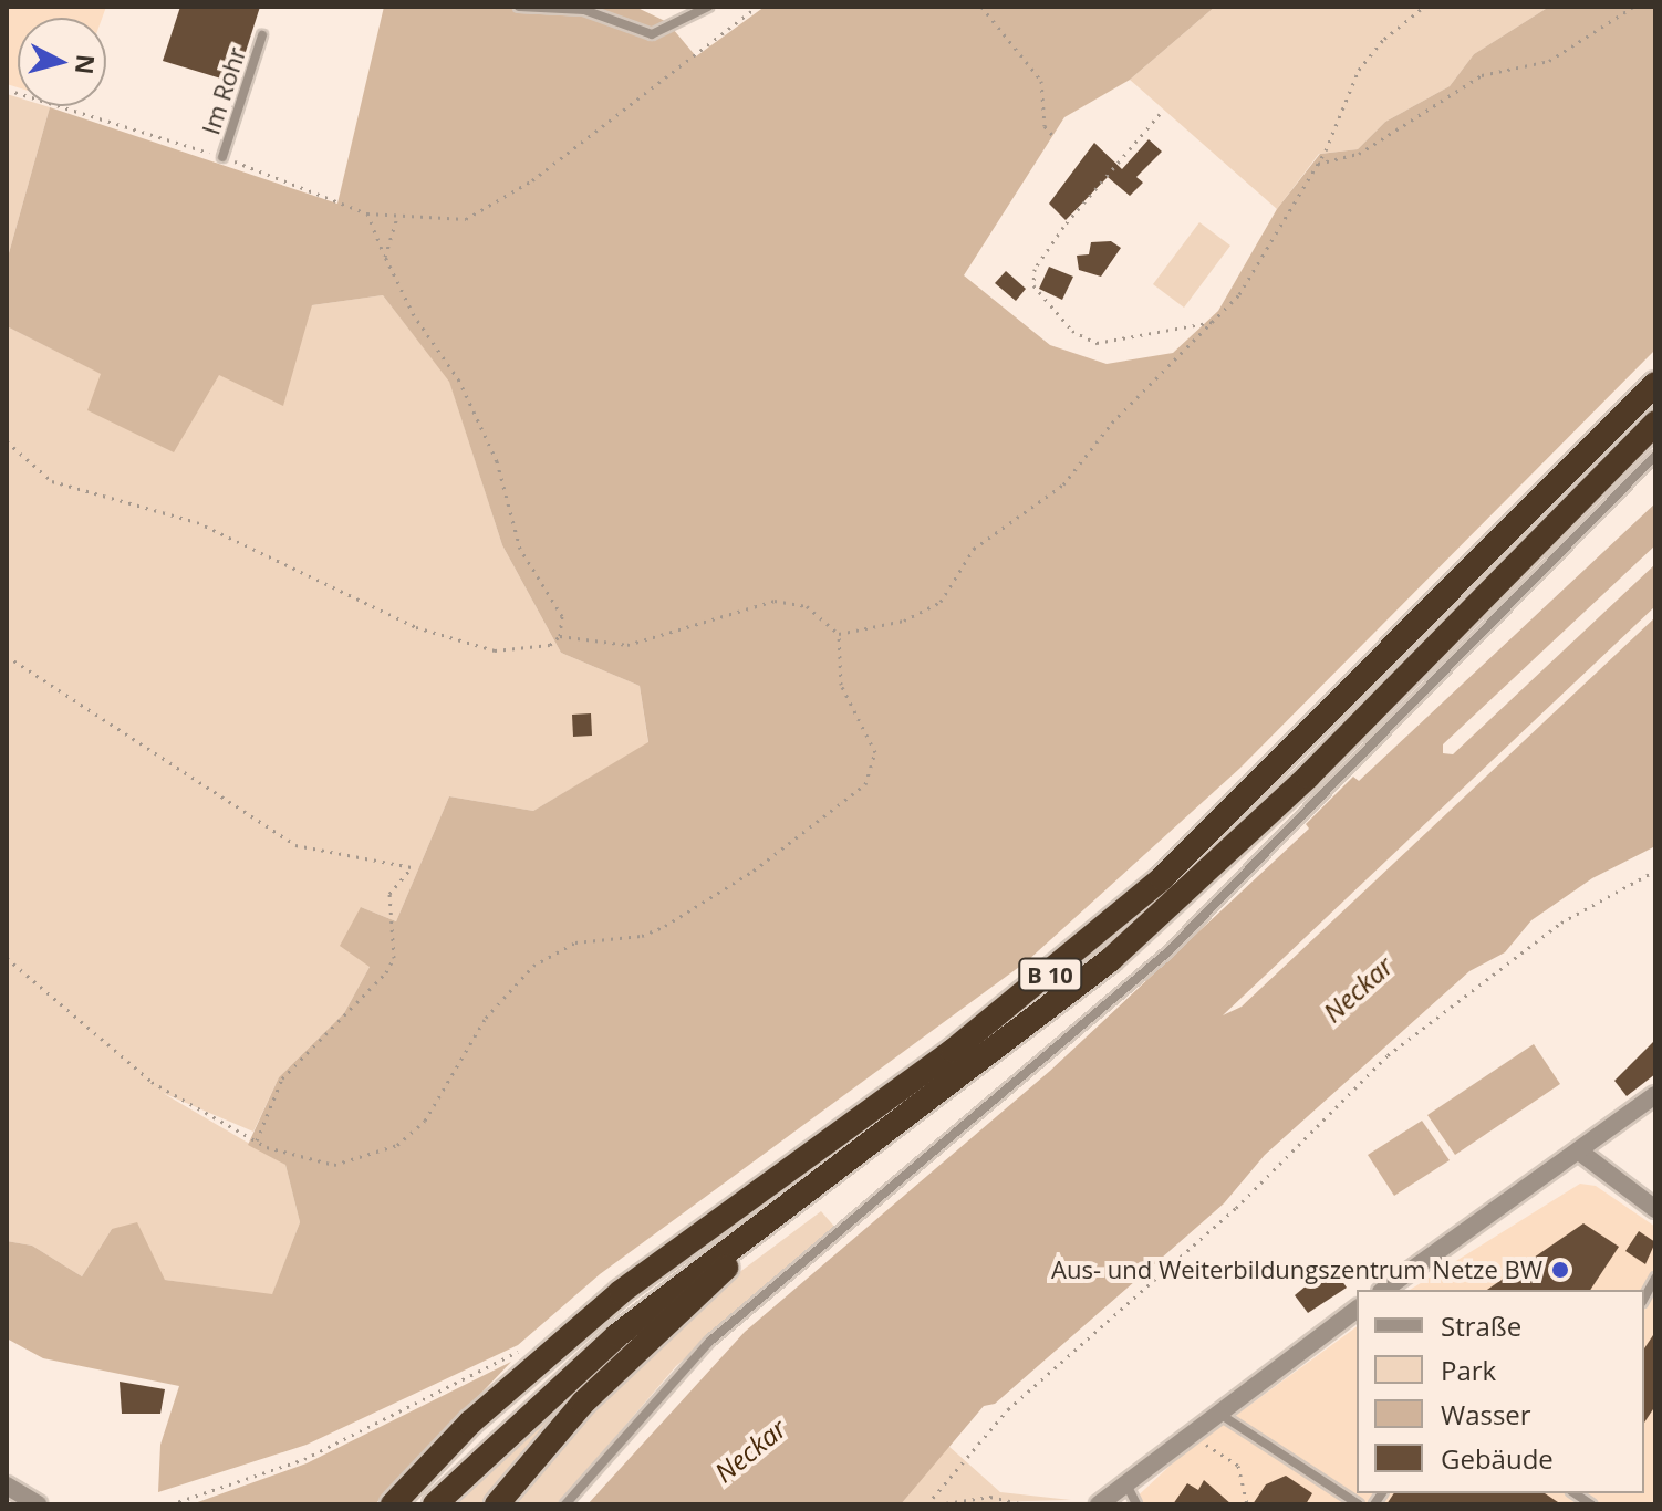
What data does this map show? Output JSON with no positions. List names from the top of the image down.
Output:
{
  "streets": {
    "highway": ["B 10"],
    "lane": ["Im Rohr"]
  },
  "water": ["Neckar"],
  "places": ["Aus- und Weiterbildungszentrum Netze BW"],
  "legend": [
    "Straße",
    "Park",
    "Wasser",
    "Gebäude"
  ],
  "north": "right"
}
